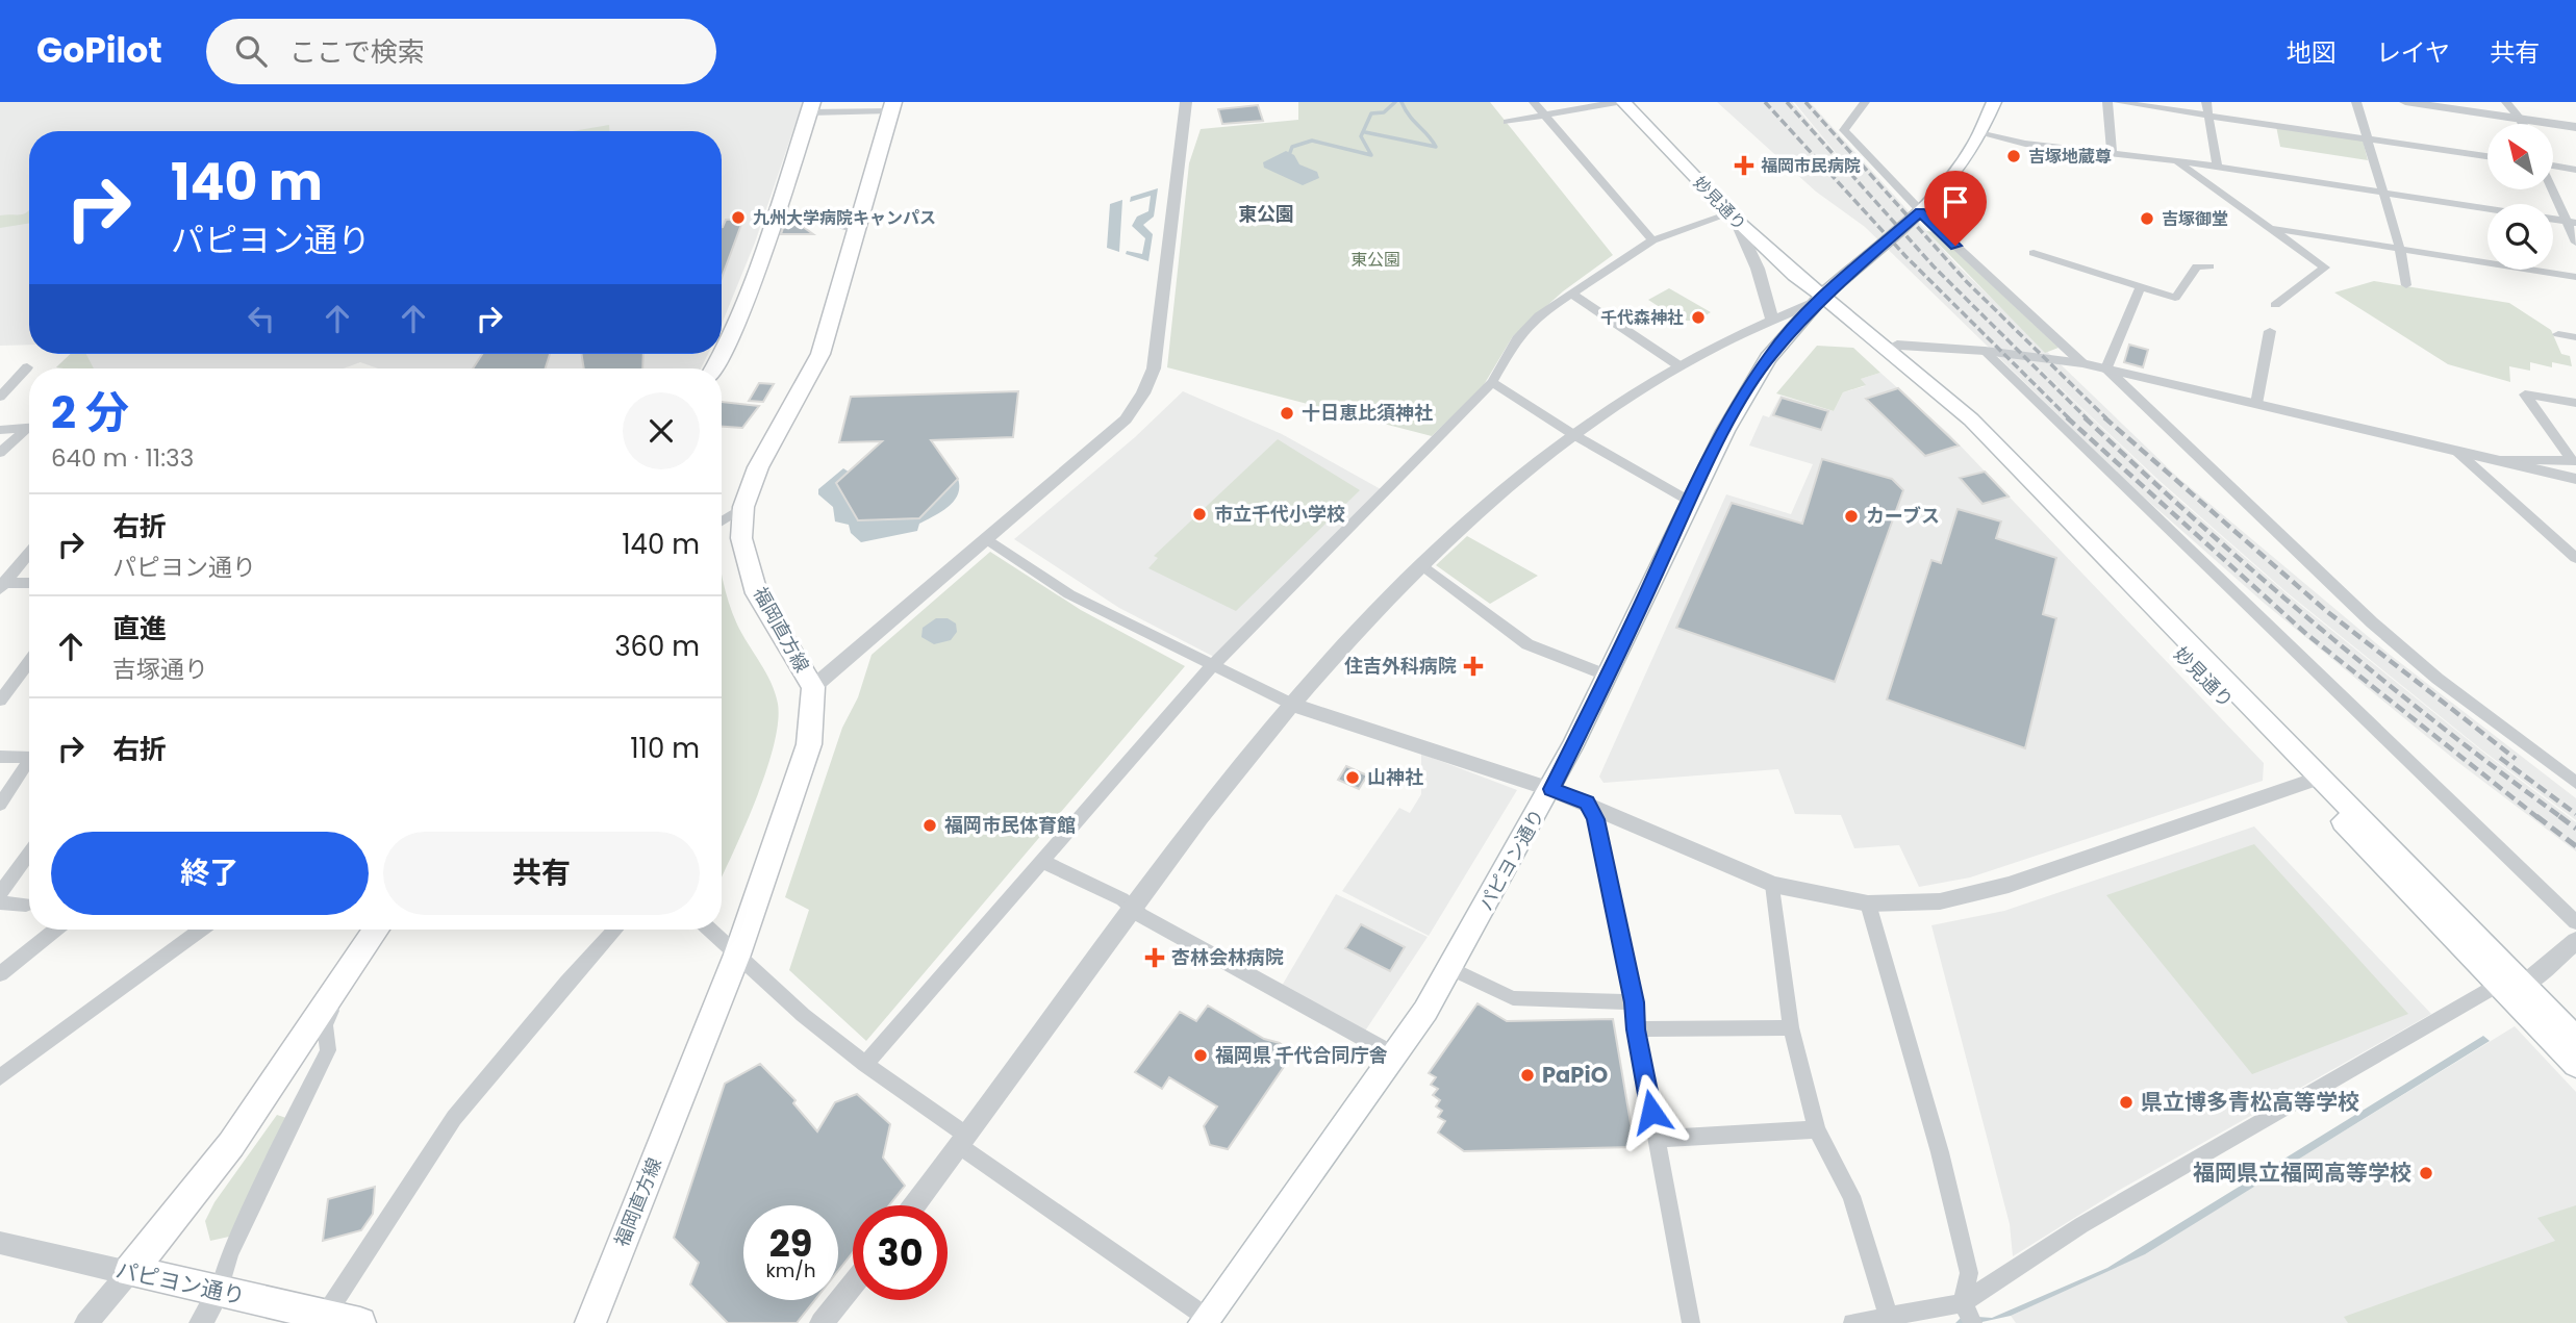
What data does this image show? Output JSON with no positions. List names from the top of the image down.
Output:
{
  "streets": {
    "main road": ["妙見通り", "福岡直方線", "パピヨン通り"]
  },
  "crossings": [
    ["妙見通り", "パピヨン通り"]
  ],
  "districts": ["東公園"],
  "parks": ["東公園"],
  "places": {
    "other": [
      "吉塚地蔵尊",
      "九州大学病院キャンパス",
      "吉塚御堂",
      "千代森神社",
      "十日恵比須神社",
      "市立千代小学校",
      "カーブス",
      "山神社",
      "福岡市民体育館",
      "福岡県 千代合同庁舎",
      "PaPiO",
      "県立博多青松高等学校",
      "福岡県立福岡高等学校"
    ],
    "health": ["福岡市民病院", "住吉外科病院", "杏林会林病院"]
  },
  "north": "top left",
  "page": {
    "header": "GoPilot",
    "search": "ここで検索",
    "nav": ["地図", "レイヤ", "共有"],
    "turn": ["140 m", "パピヨン通り"],
    "heading": ["2 分", "640 m · 11:33"],
    "list": [
      {
        "name": "右折",
        "note": "パピヨン通り",
        "value": "140 m"
      },
      {
        "name": "直進",
        "note": "吉塚通り",
        "value": "360 m"
      },
      {
        "name": "右折",
        "value": "110 m"
      }
    ],
    "buttons": ["終了", "共有"],
    "speed": "29 km/h",
    "limit": "30"
  }
}
